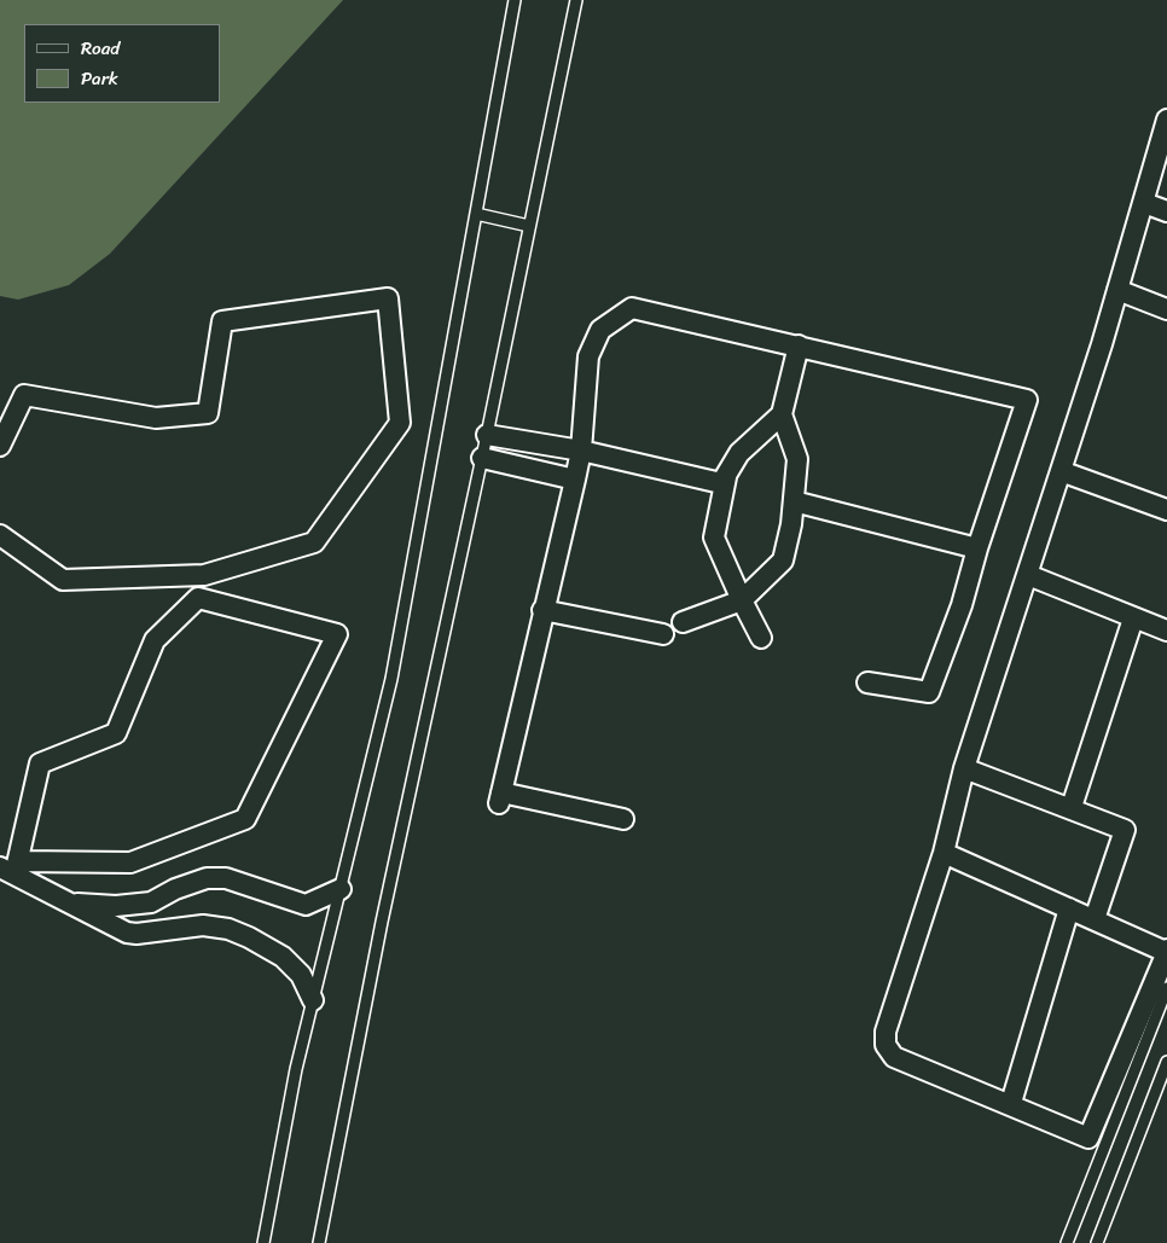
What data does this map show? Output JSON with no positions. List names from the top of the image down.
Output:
{
  "legend": ["Road", "Park"]
}
